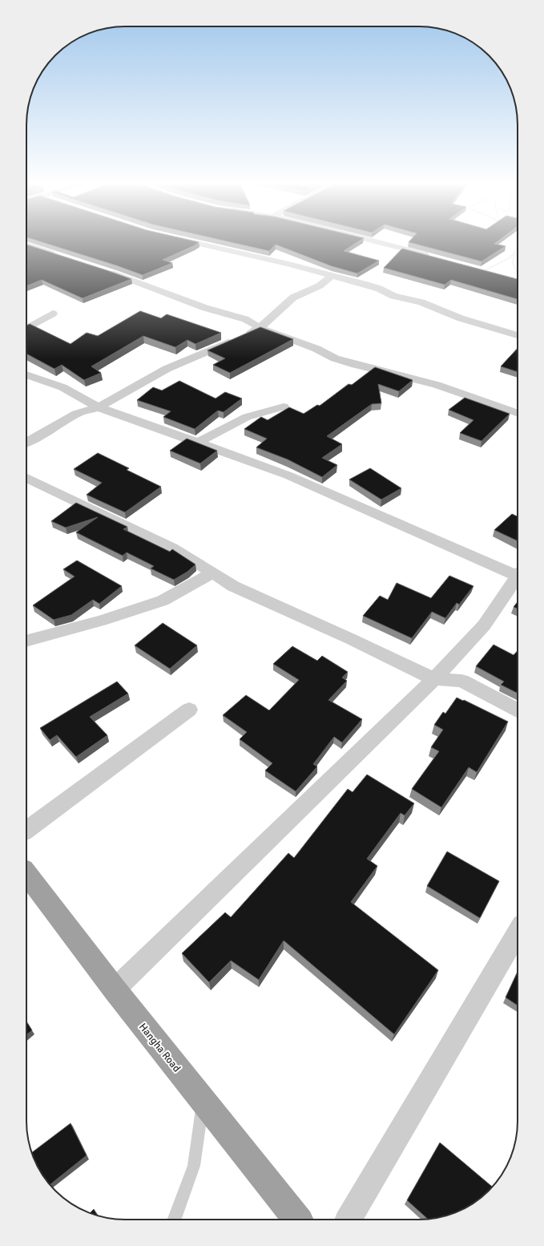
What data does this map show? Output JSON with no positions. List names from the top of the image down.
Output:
{
  "streets": {
    "highway": ["Hangha Road"]
  }
}
